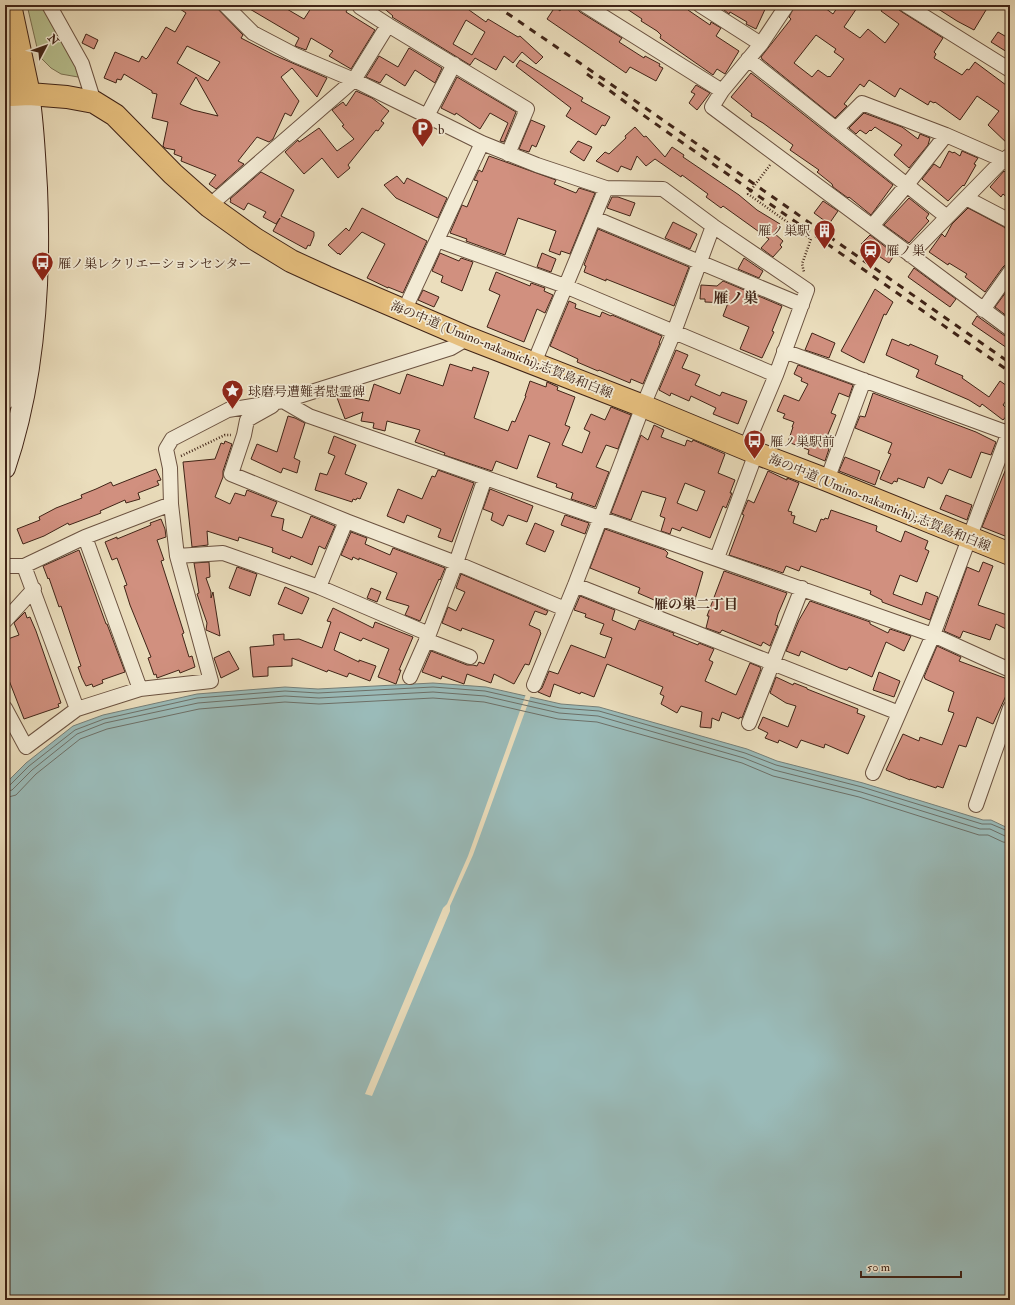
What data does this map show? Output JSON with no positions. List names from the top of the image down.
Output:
{
  "streets": {
    "main road": ["海の中道 (Umino-nakamichi);志賀島和白線"]
  },
  "districts": ["雁ノ巣", "雁の巣二丁目"],
  "places": {
    "parking": ["b"],
    "building": ["雁ノ巣駅"],
    "station": ["雁ノ巣"],
    "bus stop": ["雁ノ巣レクリエーションセンター", "雁ノ巣駅前"],
    "place": ["球磨号遭難者慰霊碑"]
  },
  "scale_bar": "50 m",
  "north": "top right"
}
